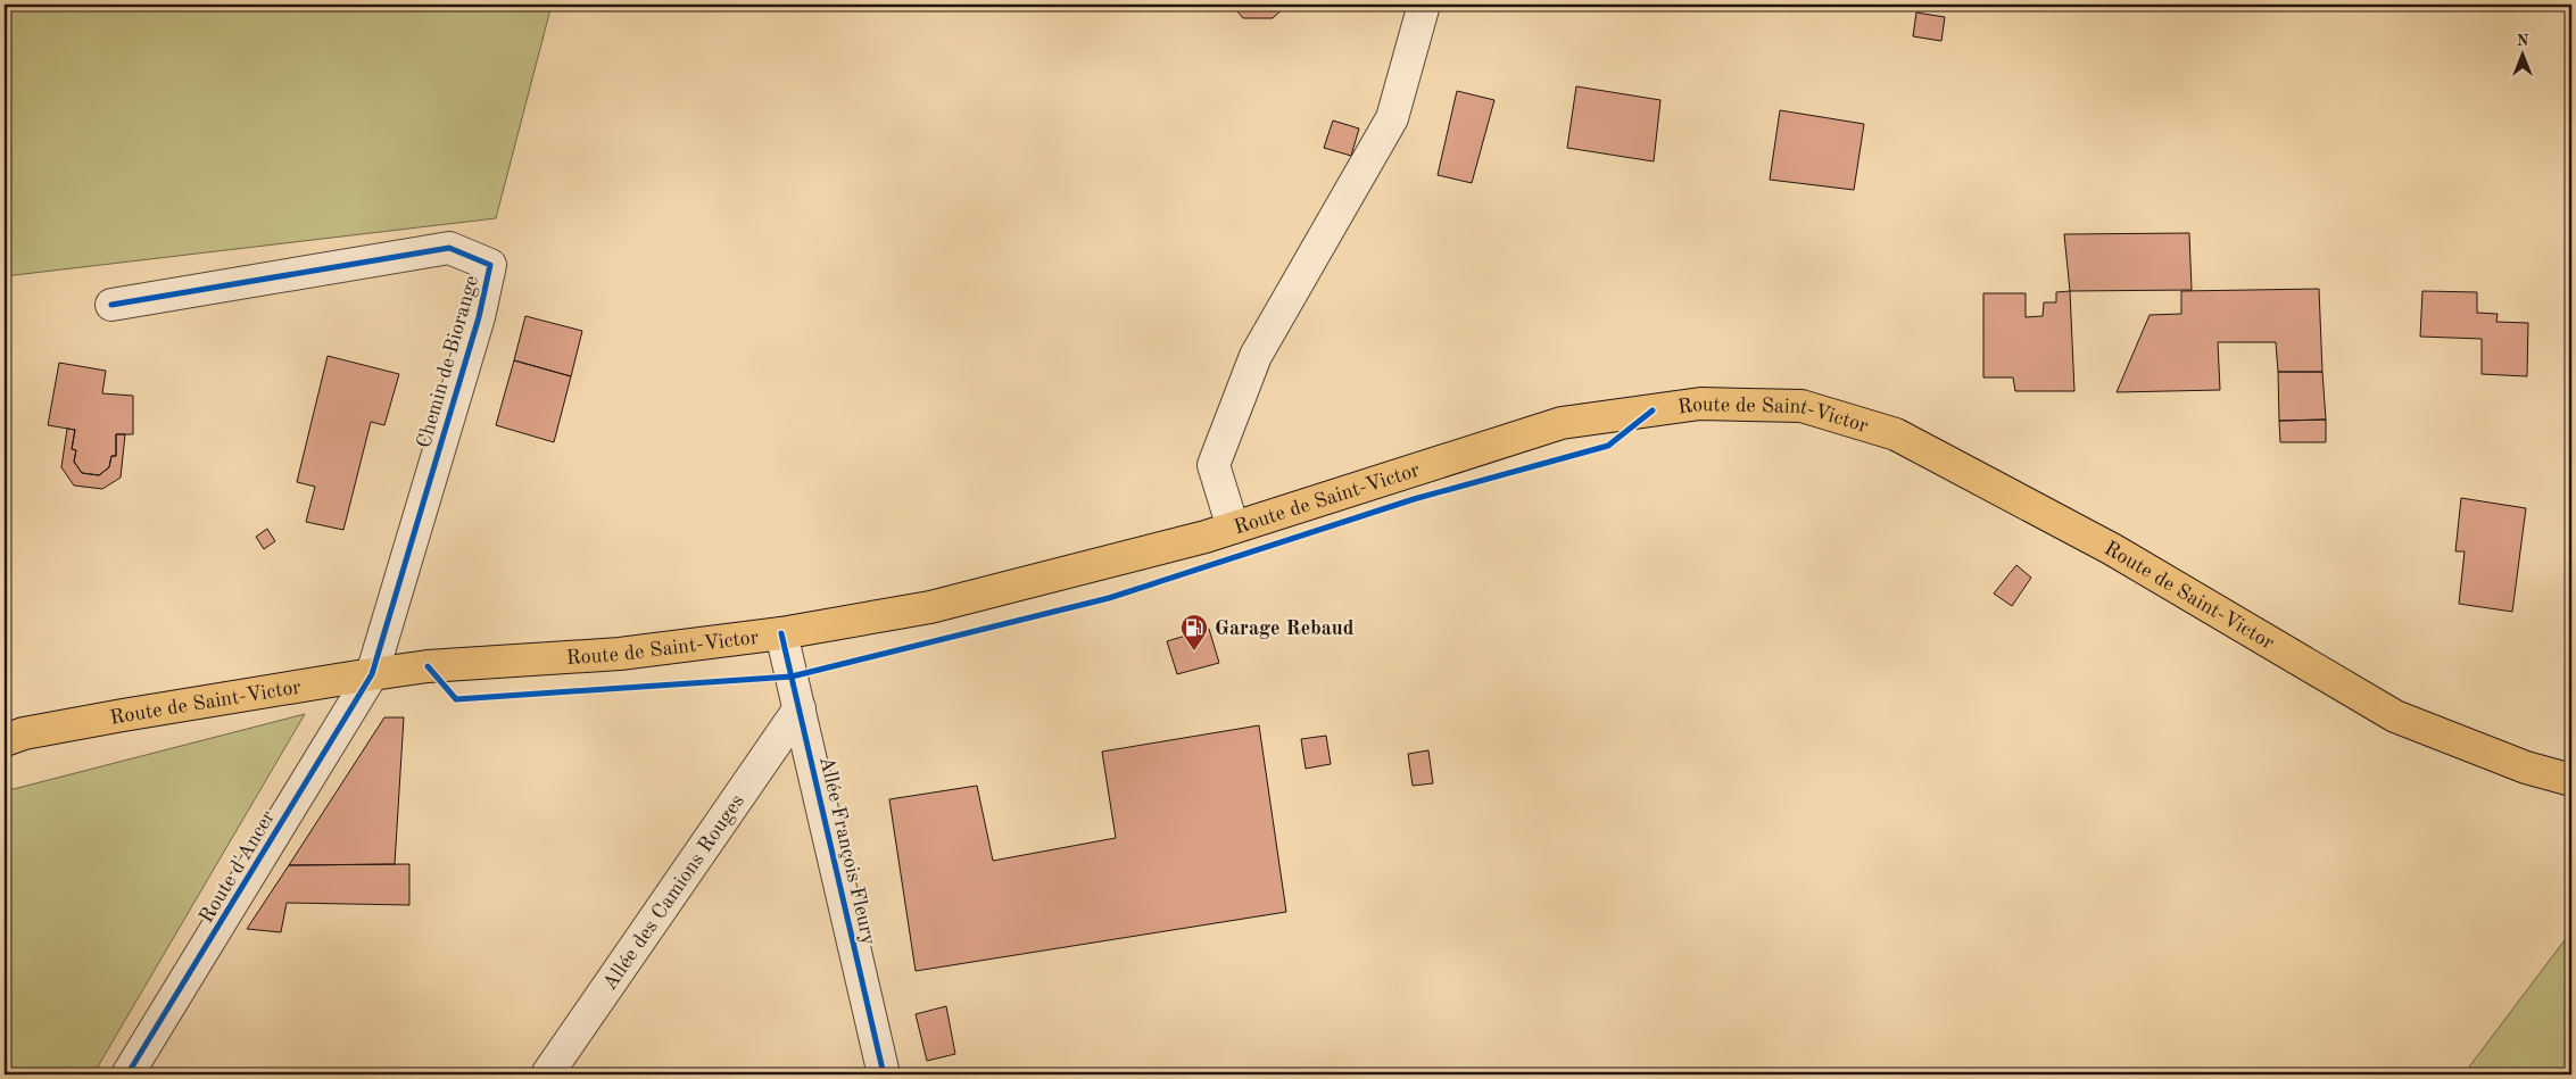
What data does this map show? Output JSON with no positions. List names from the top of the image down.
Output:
{
  "streets": {
    "main road": ["Route de Saint-Victor"],
    "street": [
      "Chemin de Biorange",
      "Allée François Fleury",
      "Route d'Ancer",
      "Allée des Camions Rouges"
    ]
  },
  "crossings": [
    ["Chemin de Biorange", "Route de Saint-Victor"],
    ["Chemin de Biorange", "Route d'Ancer"],
    ["Route de Saint-Victor", "Allée François Fleury"],
    ["Route de Saint-Victor", "Route d'Ancer"],
    ["Allée François Fleury", "Allée des Camions Rouges"]
  ],
  "places": {
    "fuel station": ["Garage Rebaud"]
  },
  "north": "top"
}
